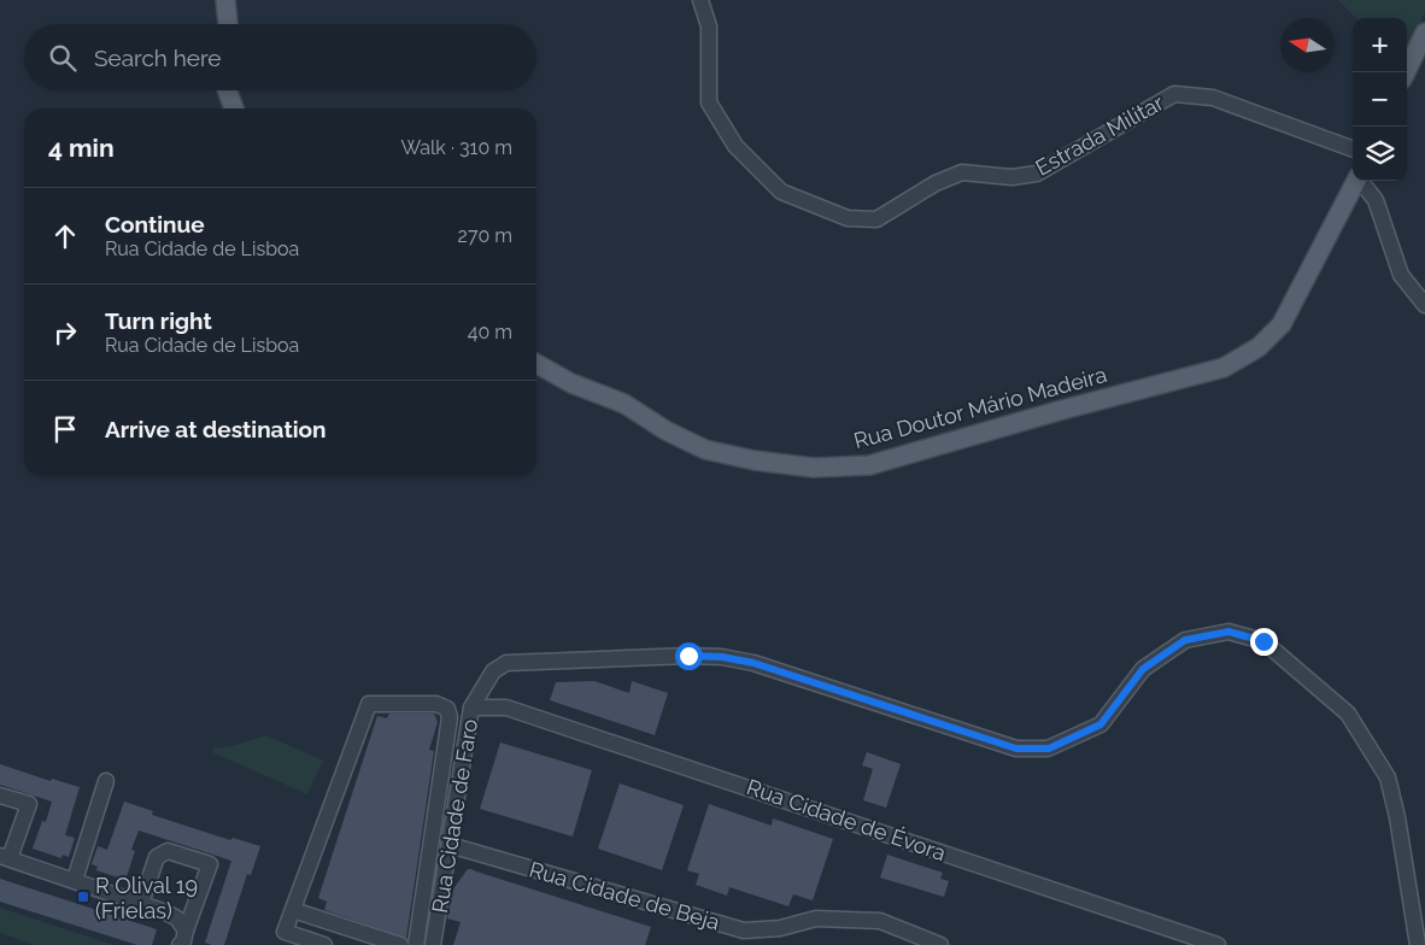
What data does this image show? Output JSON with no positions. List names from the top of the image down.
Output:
{
  "streets": {
    "main road": ["Rua Doutor Mário Madeira"],
    "street": [
      "Estrada Militar",
      "Rua Cidade de Faro",
      "Rua Cidade de Évora",
      "Rua Cidade de Beja"
    ]
  },
  "crossings": [
    ["Rua Cidade de Faro", "Rua Cidade de Évora"],
    ["Rua Cidade de Faro", "Rua Cidade de Beja"]
  ],
  "places": {
    "transit": ["R Olival 19 (Frielas)"]
  },
  "north": "left",
  "page": {
    "map_buttons": ["+", "−"],
    "search": "Search here",
    "heading": ["4 min", "Walk · 310 m"],
    "list": [
      ["Continue", "Rua Cidade de Lisboa", "270 m"],
      ["Turn right", "Rua Cidade de Lisboa", "40 m"],
      "Arrive at destination"
    ]
  }
}
